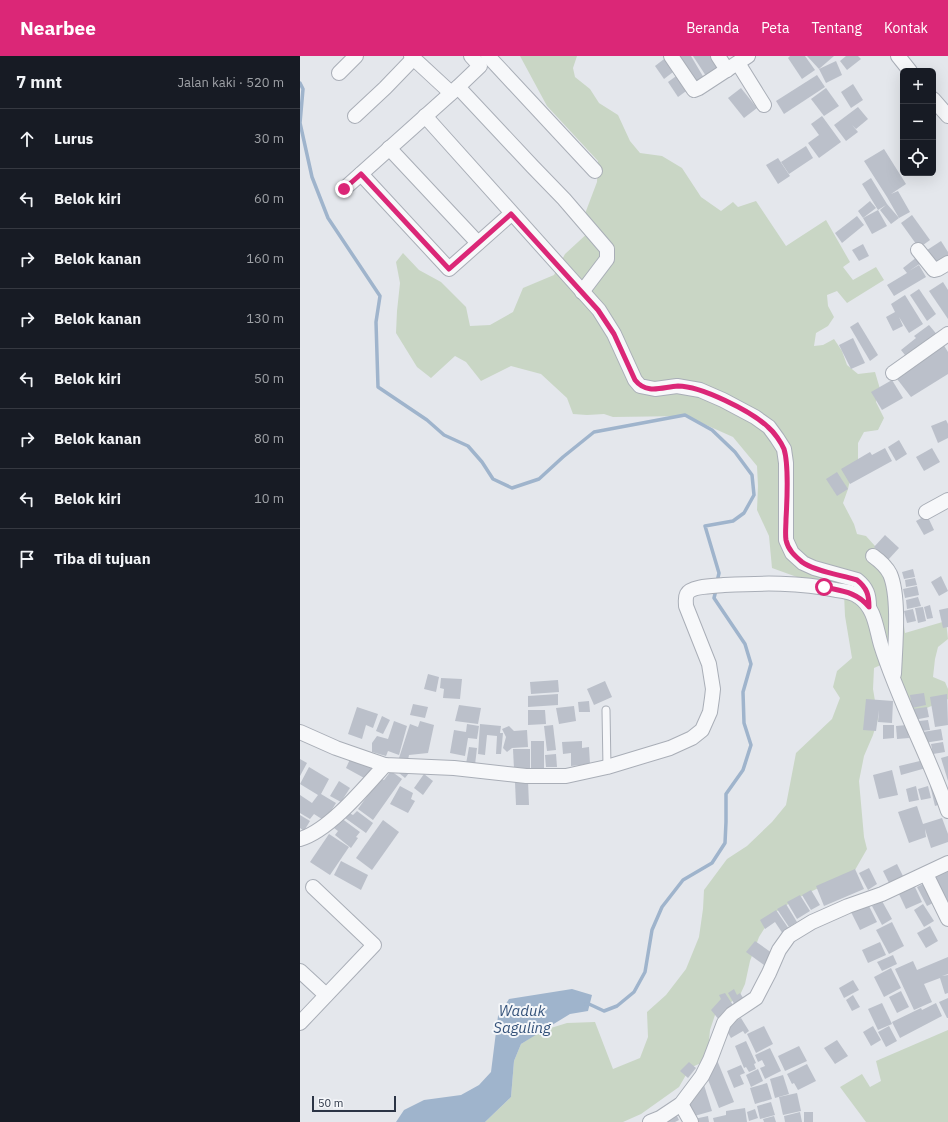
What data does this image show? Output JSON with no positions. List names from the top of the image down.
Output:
{
  "water": ["Waduk Saguling"],
  "scale_bar": "50 m",
  "page": {
    "header": "Nearbee",
    "nav": [
      "Beranda",
      "Peta",
      "Tentang",
      "Kontak"
    ],
    "heading": ["7 mnt", "Jalan kaki · 520 m"],
    "map_buttons": ["+", "−"],
    "list": [
      ["Lurus", "30 m"],
      ["Belok kiri", "60 m"],
      ["Belok kanan", "160 m"],
      ["Belok kanan", "130 m"],
      ["Belok kiri", "50 m"],
      ["Belok kanan", "80 m"],
      ["Belok kiri", "10 m"],
      "Tiba di tujuan"
    ],
    "scale": "50 m"
  }
}
